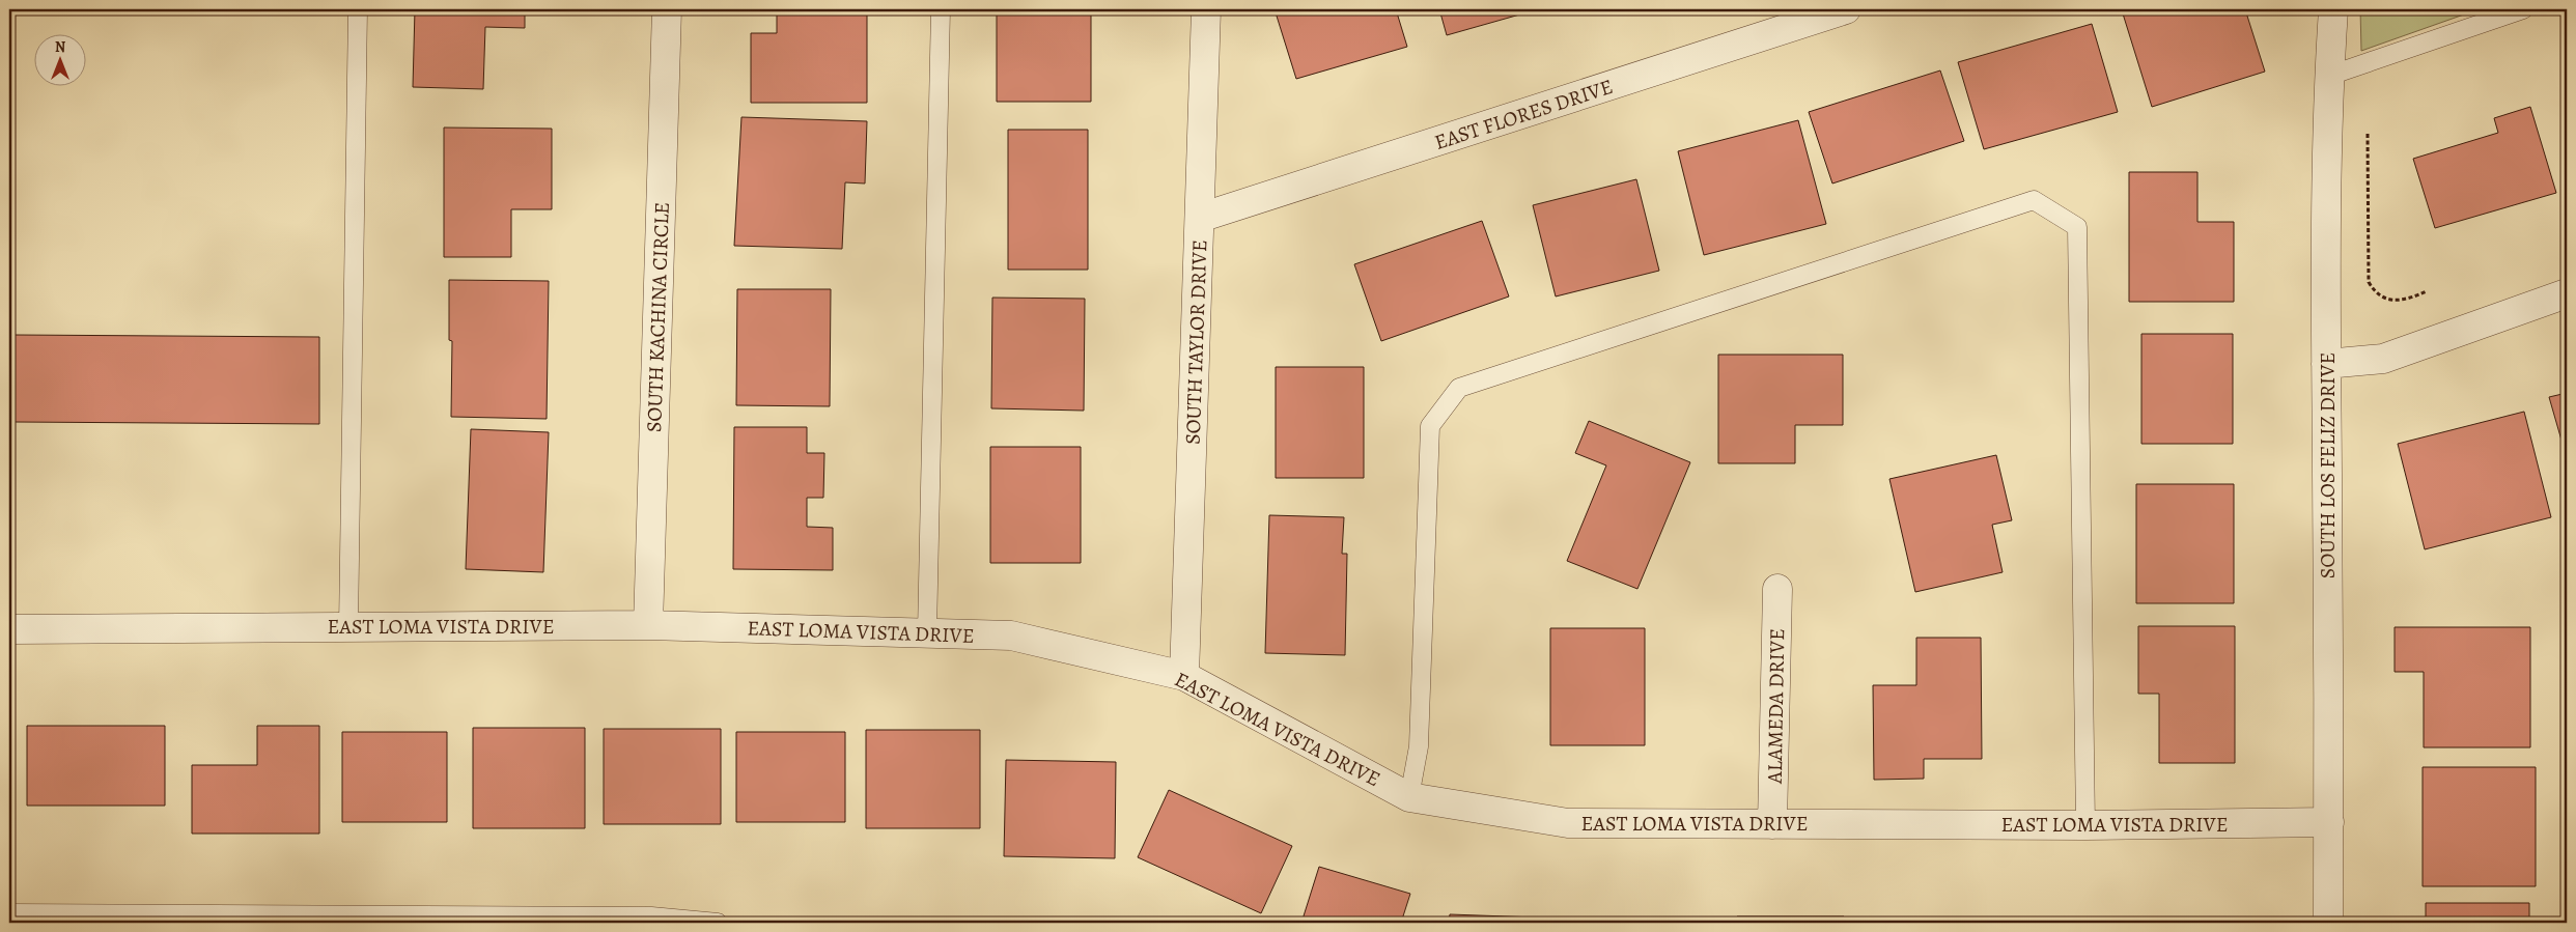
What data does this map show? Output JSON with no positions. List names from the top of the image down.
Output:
{
  "streets": {
    "street": [
      "EAST FLORES DRIVE",
      "SOUTH KACHINA CIRCLE",
      "SOUTH TAYLOR DRIVE",
      "SOUTH LOS FELIZ DRIVE",
      "EAST LOMA VISTA DRIVE",
      "ALAMEDA DRIVE"
    ]
  },
  "crossings": [
    ["EAST FLORES DRIVE", "SOUTH TAYLOR DRIVE"],
    ["SOUTH KACHINA CIRCLE", "EAST LOMA VISTA DRIVE"],
    ["SOUTH TAYLOR DRIVE", "EAST LOMA VISTA DRIVE"],
    ["SOUTH LOS FELIZ DRIVE", "EAST LOMA VISTA DRIVE"],
    ["EAST LOMA VISTA DRIVE", "ALAMEDA DRIVE"]
  ],
  "north": "top"
}
